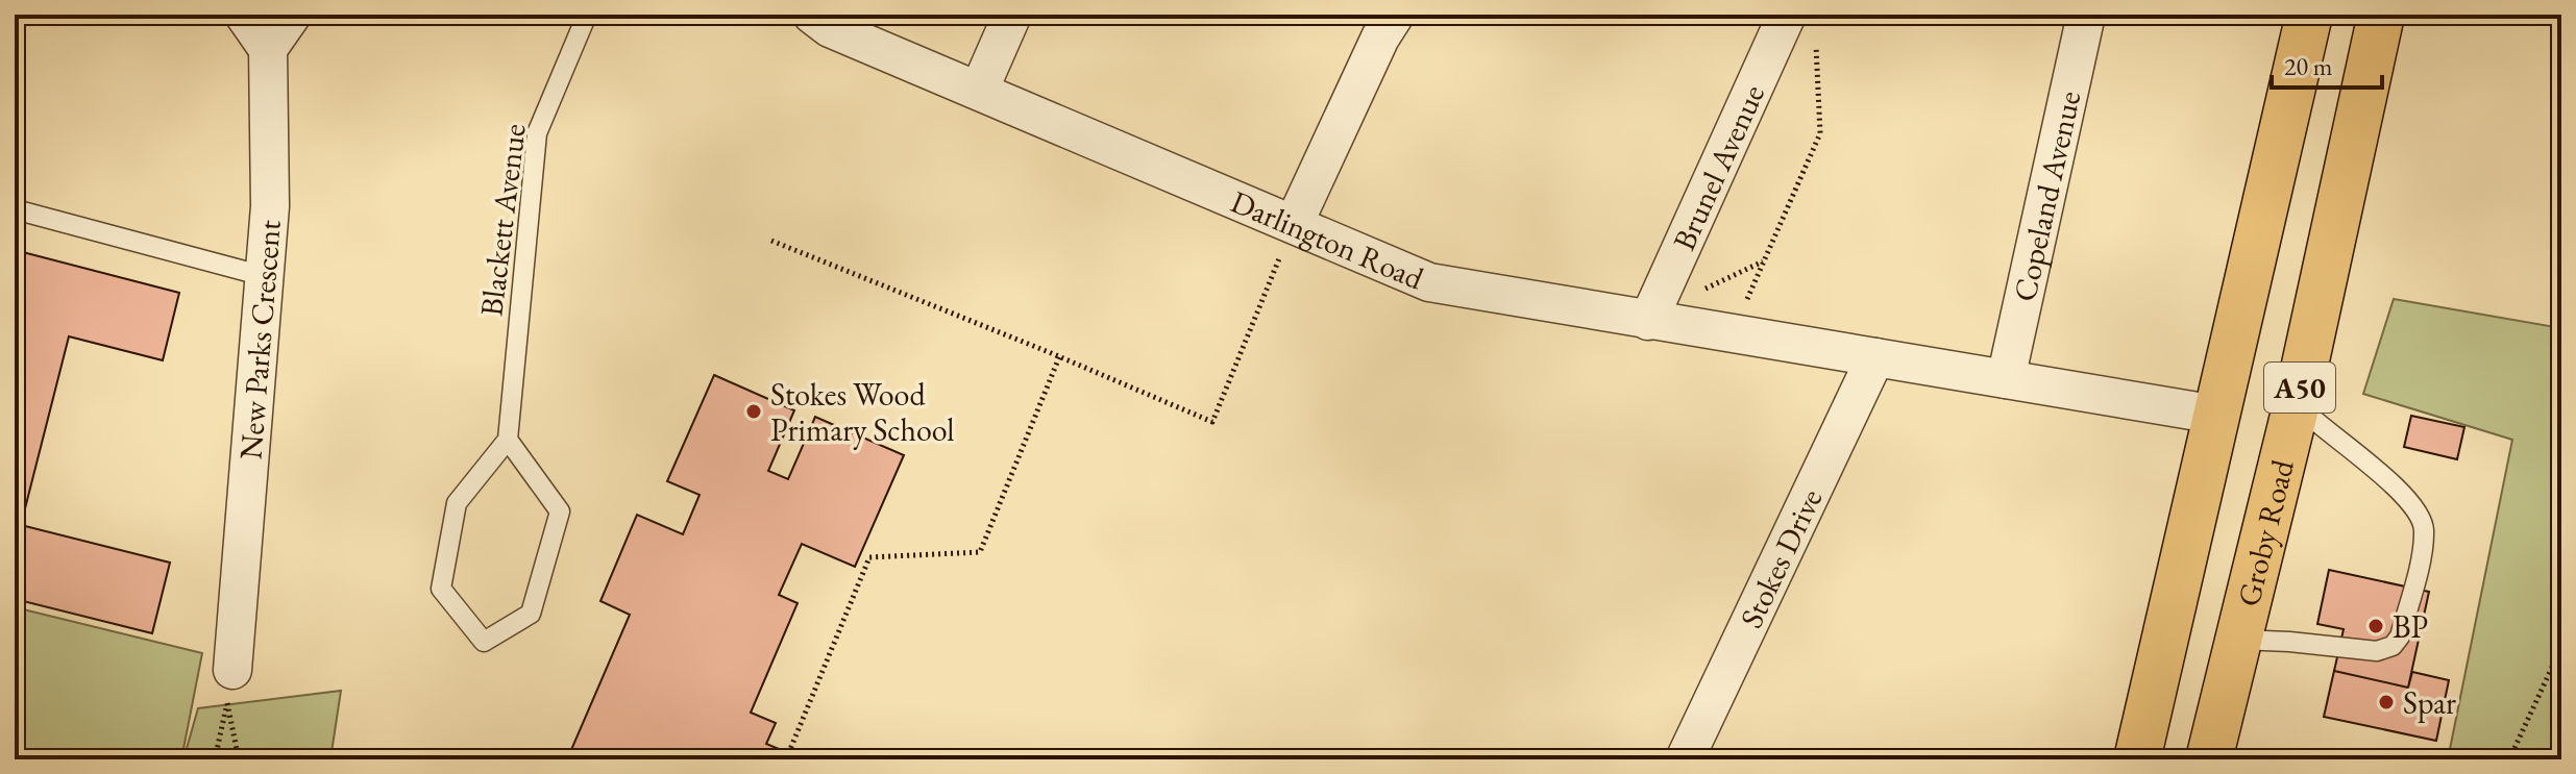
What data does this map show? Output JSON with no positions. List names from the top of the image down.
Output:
{
  "streets": {
    "main road": ["A50", "Groby Road"],
    "street": [
      "Brunel Avenue",
      "Copeland Avenue",
      "Darlington Road",
      "New Parks Crescent",
      "Stokes Drive"
    ],
    "lane": ["Blackett Avenue"]
  },
  "crossings": [
    ["Brunel Avenue", "Darlington Road"],
    ["Copeland Avenue", "Darlington Road"],
    ["Darlington Road", "A50"],
    ["Darlington Road", "Stokes Drive"]
  ],
  "places": ["Stokes Wood Primary School", "BP", "Spar"],
  "scale_bar": "20 m"
}
